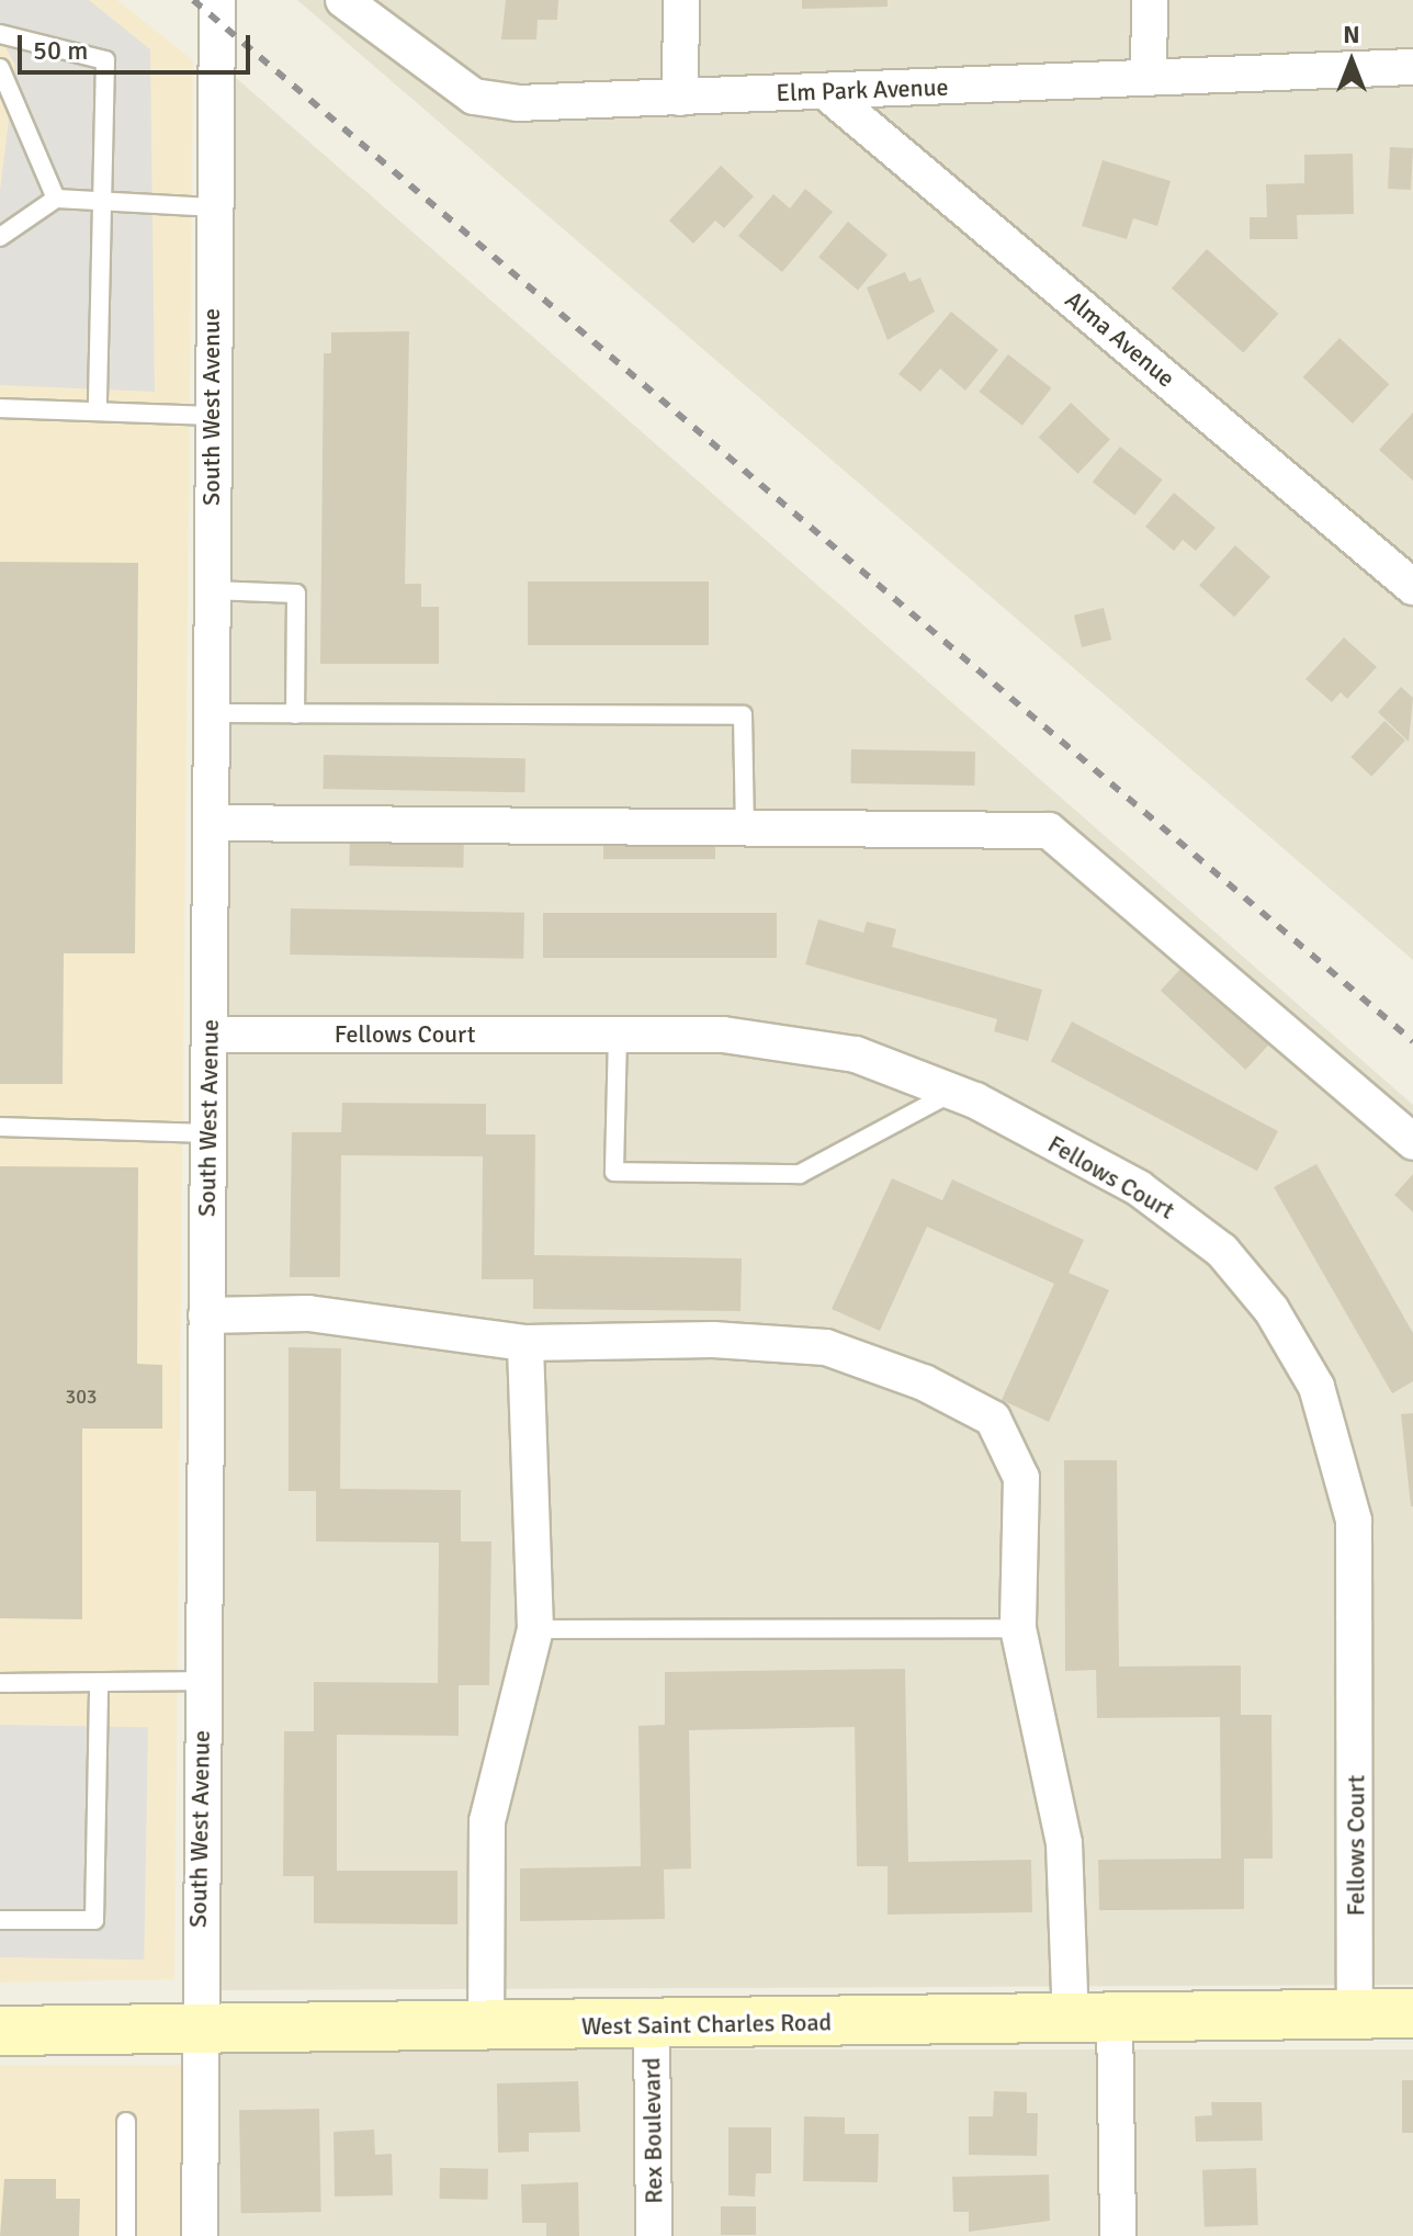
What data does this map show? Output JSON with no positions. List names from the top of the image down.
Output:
{
  "streets": {
    "main road": ["West Saint Charles Road"],
    "street": [
      "Elm Park Avenue",
      "Alma Avenue",
      "South West Avenue",
      "Fellows Court",
      "Rex Boulevard"
    ]
  },
  "crossings": [
    ["Elm Park Avenue", "Alma Avenue"],
    ["South West Avenue", "Fellows Court"],
    ["South West Avenue", "West Saint Charles Road"],
    ["Fellows Court", "West Saint Charles Road"],
    ["West Saint Charles Road", "Rex Boulevard"]
  ],
  "house_numbers": ["303"],
  "scale_bar": "50 m",
  "north": "top"
}
